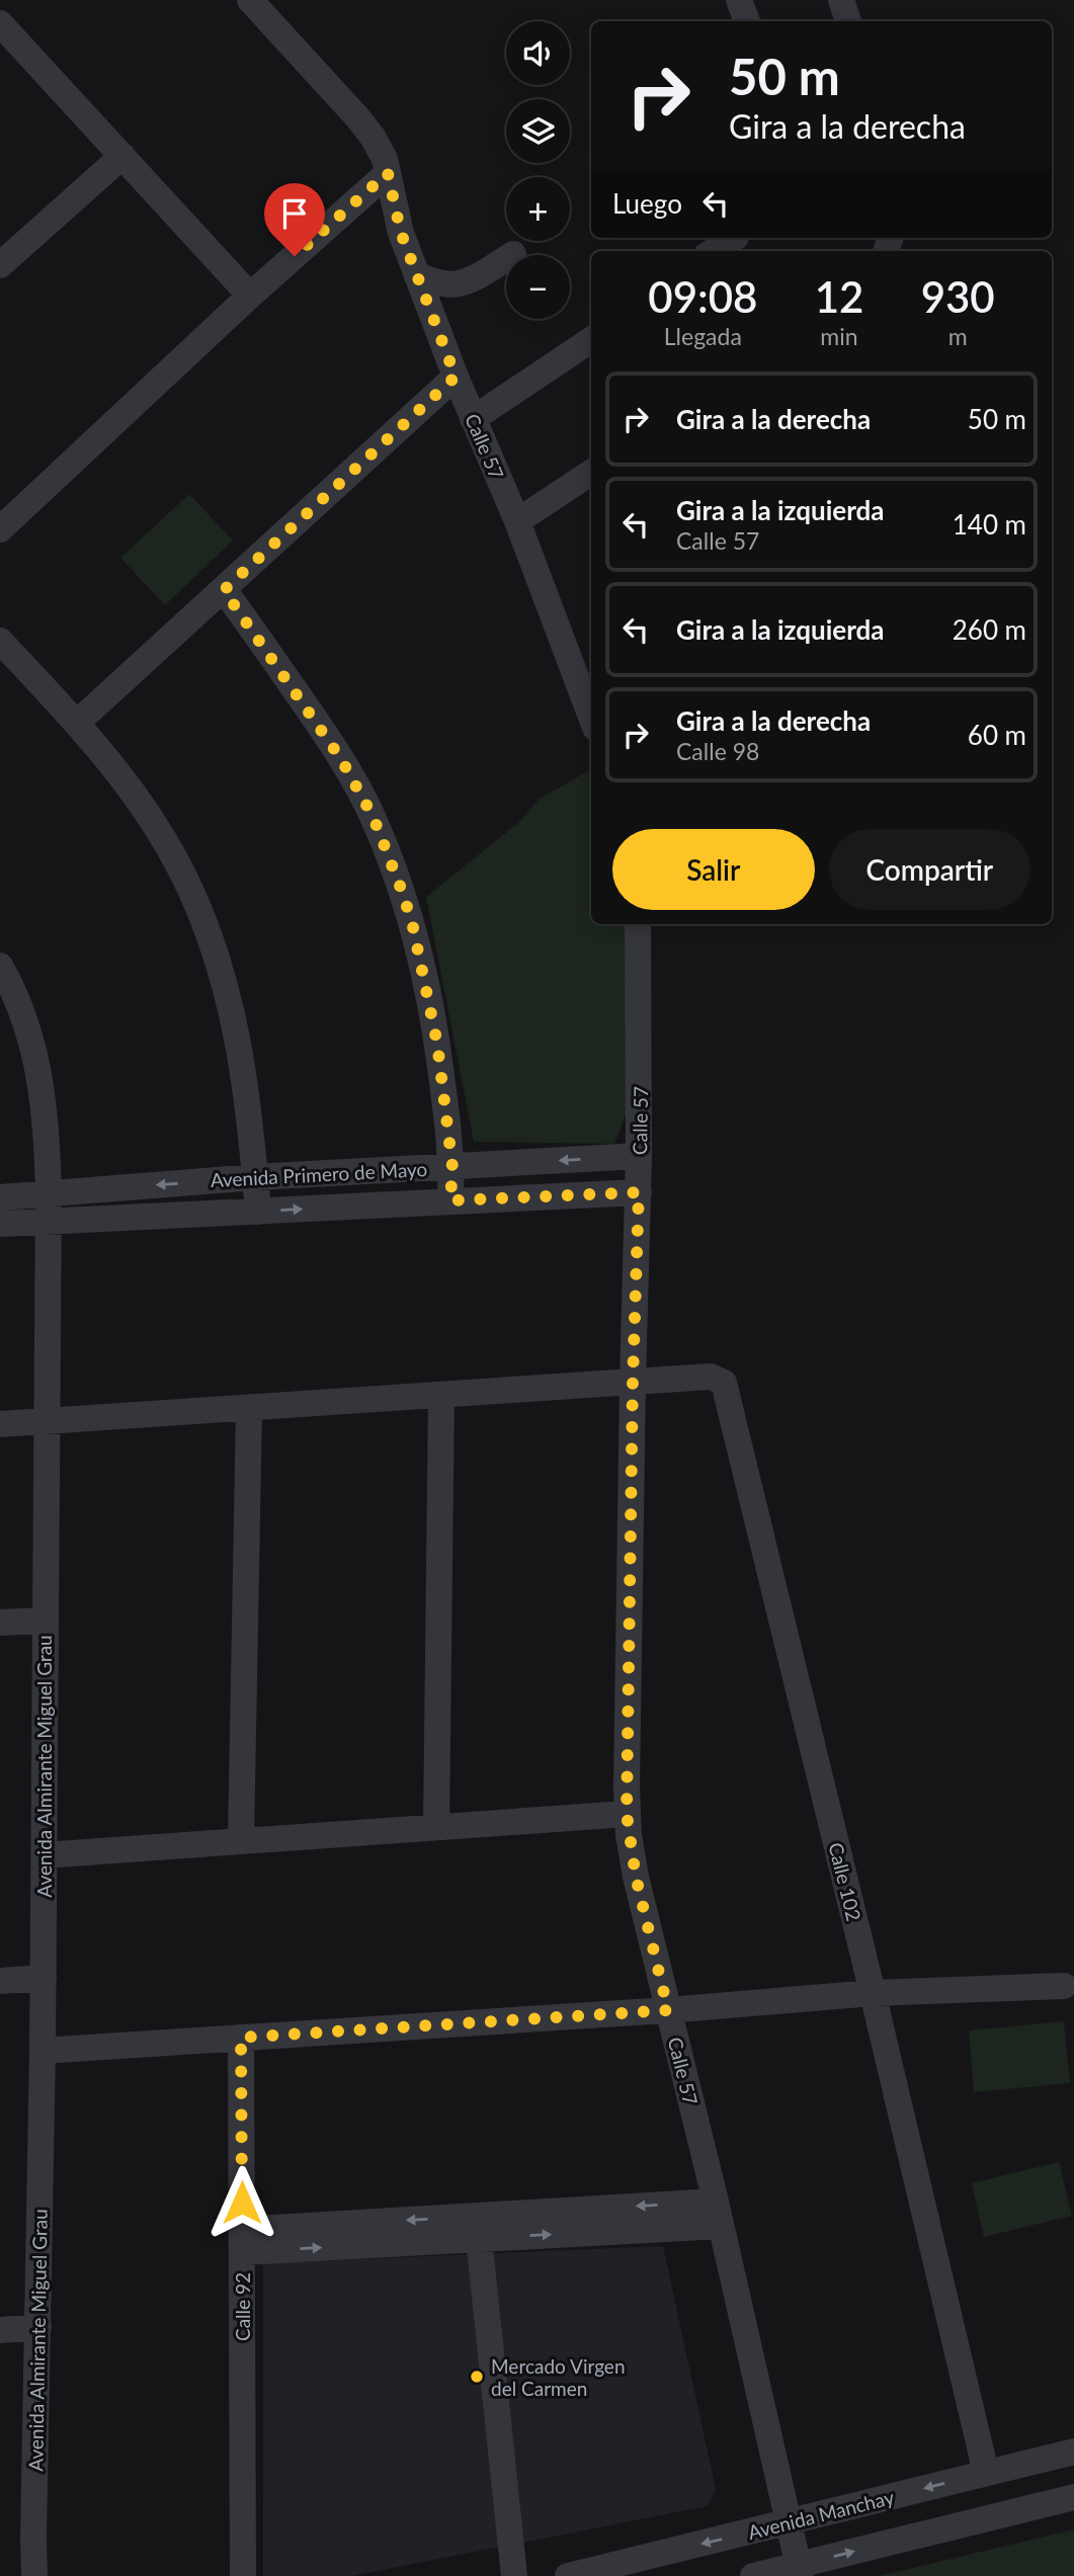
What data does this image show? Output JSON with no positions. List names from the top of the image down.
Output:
{
  "streets": {
    "street": [
      "Calle 57",
      "Avenida Primero de Mayo",
      "Avenida Almirante Miguel Grau",
      "Calle 102",
      "Calle 92",
      "Avenida Manchay"
    ]
  },
  "crossings": [
    ["Calle 57", "Avenida Primero de Mayo"],
    ["Calle 57", "Calle 102"],
    ["Calle 57", "Avenida Manchay"],
    ["Avenida Primero de Mayo", "Avenida Almirante Miguel Grau"],
    ["Avenida Almirante Miguel Grau", "Calle 102"],
    ["Calle 102", "Avenida Manchay"]
  ],
  "places": ["Mercado Virgen del Carmen"],
  "page": {
    "map_buttons": ["+", "−"],
    "turn": ["50 m", "Gira a la derecha"],
    "then": "Luego",
    "eta": [
      "09:08",
      "Llegada",
      "12",
      "min",
      "930",
      "m"
    ],
    "list": [
      {
        "name": "Gira a la derecha",
        "value": "50 m"
      },
      {
        "name": "Gira a la izquierda",
        "note": "Calle 57",
        "value": "140 m"
      },
      {
        "name": "Gira a la izquierda",
        "value": "260 m"
      },
      {
        "name": "Gira a la derecha",
        "note": "Calle 98",
        "value": "60 m"
      }
    ],
    "buttons": ["Salir", "Compartir"]
  }
}
